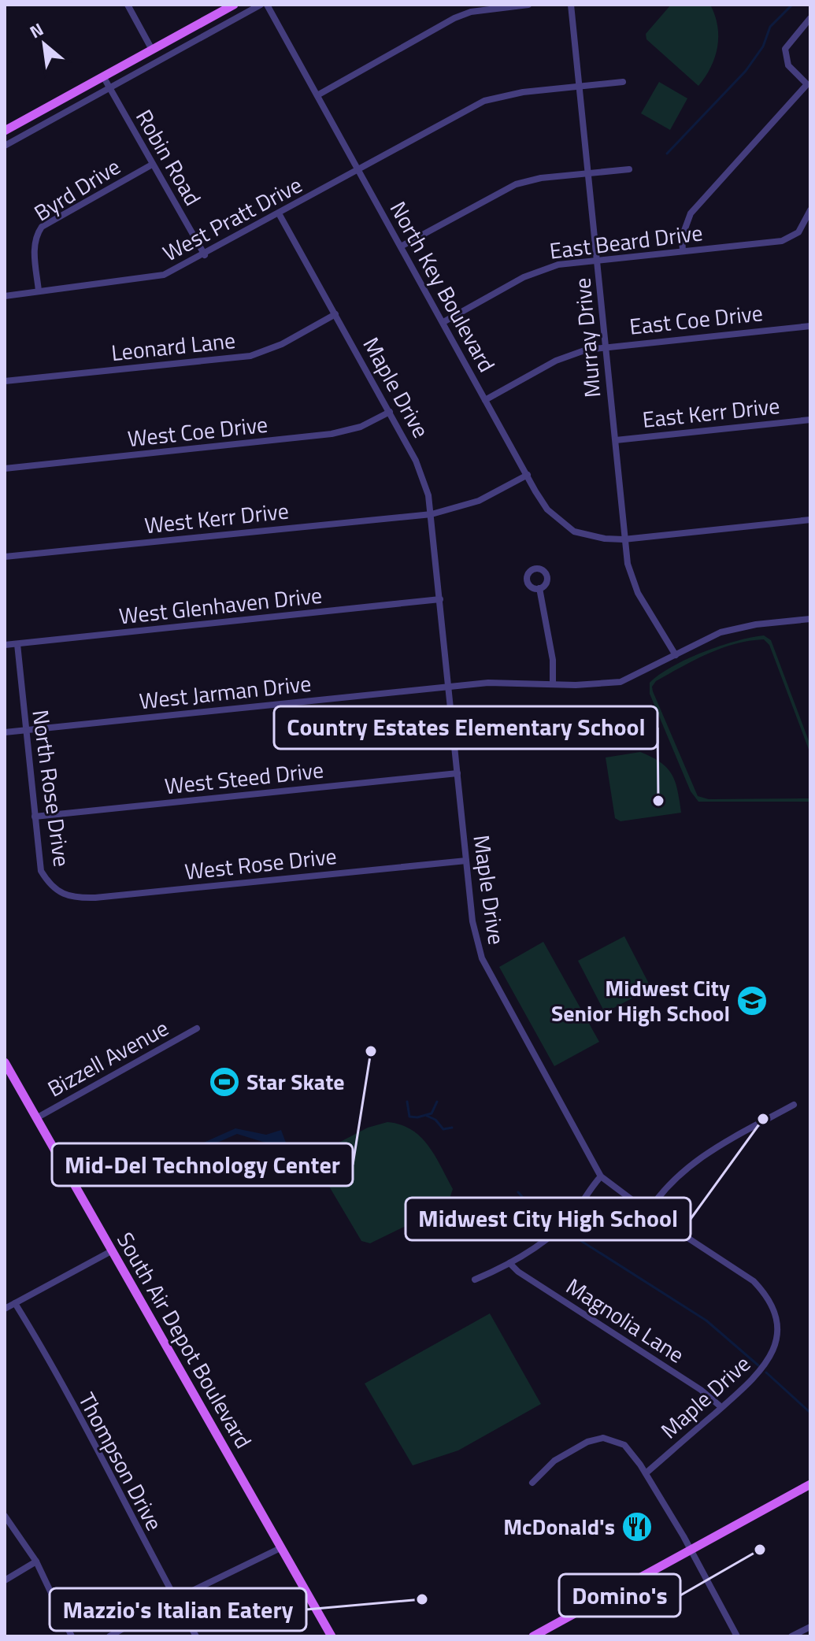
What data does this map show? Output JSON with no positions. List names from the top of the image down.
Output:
{
  "streets": {
    "main road": ["South Air Depot Boulevard"],
    "street": [
      "Robin Road",
      "Byrd Drive",
      "West Pratt Drive",
      "East Beard Drive",
      "North Key Boulevard",
      "East Coe Drive",
      "Murray Drive",
      "Leonard Lane",
      "Maple Drive",
      "East Kerr Drive",
      "West Coe Drive",
      "West Kerr Drive",
      "West Glenhaven Drive",
      "West Jarman Drive",
      "West Steed Drive",
      "North Rose Drive",
      "West Rose Drive",
      "Bizzell Avenue",
      "Magnolia Lane",
      "Thompson Drive"
    ]
  },
  "crossings": [
    ["Robin Road", "Byrd Drive"],
    ["Robin Road", "West Pratt Drive"],
    ["Byrd Drive", "West Pratt Drive"],
    ["West Pratt Drive", "North Key Boulevard"],
    ["West Pratt Drive", "Murray Drive"],
    ["West Pratt Drive", "Maple Drive"],
    ["East Beard Drive", "North Key Boulevard"],
    ["East Beard Drive", "Murray Drive"],
    ["North Key Boulevard", "East Coe Drive"],
    ["North Key Boulevard", "Murray Drive"],
    ["East Coe Drive", "Murray Drive"],
    ["Murray Drive", "East Kerr Drive"],
    ["Murray Drive", "West Jarman Drive"],
    ["Leonard Lane", "Maple Drive"],
    ["Maple Drive", "West Coe Drive"],
    ["Maple Drive", "West Kerr Drive"],
    ["Maple Drive", "West Glenhaven Drive"],
    ["Maple Drive", "West Jarman Drive"],
    ["Maple Drive", "West Steed Drive"],
    ["Maple Drive", "West Rose Drive"],
    ["Maple Drive", "Magnolia Lane"],
    ["West Glenhaven Drive", "North Rose Drive"],
    ["West Jarman Drive", "North Rose Drive"],
    ["West Steed Drive", "North Rose Drive"],
    ["North Rose Drive", "West Rose Drive"],
    ["Bizzell Avenue", "South Air Depot Boulevard"]
  ],
  "places": {
    "other": [
      "Country Estates Elementary School",
      "Mid-Del Technology Center",
      "Midwest City High School",
      "Domino's",
      "Mazzio's Italian Eatery"
    ],
    "school or university": ["Midwest City Senior High School"],
    "sports": ["Star Skate"],
    "restaurant": ["McDonald's"]
  },
  "north": "top left"
}
